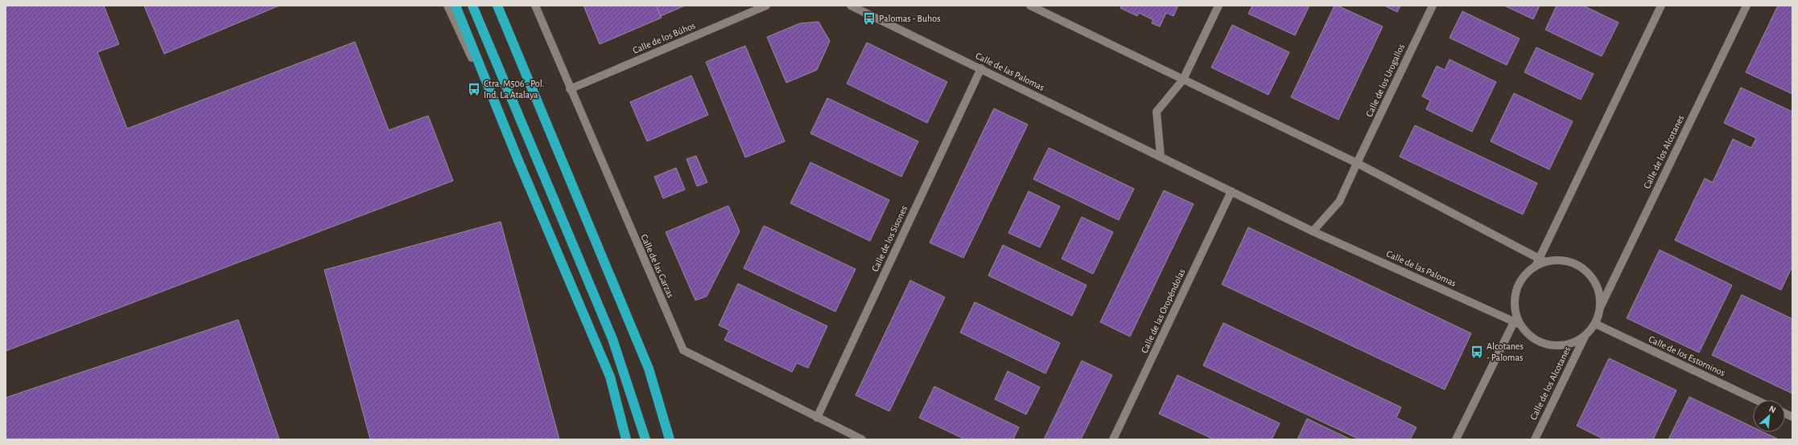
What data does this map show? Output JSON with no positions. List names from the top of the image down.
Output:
{
  "streets": {
    "street": [
      "Calle de los Búhos",
      "Calle de las Palomas",
      "Calle de los Urogallos",
      "Calle de los Alcotanes",
      "Calle de los Sisones",
      "Calle de las Garzas",
      "Calle de las Oropéndolas",
      "Calle de los Estorninos"
    ]
  },
  "crossings": [
    ["Calle de los Búhos", "Calle de las Garzas"],
    ["Calle de las Palomas", "Calle de los Alcotanes"],
    ["Calle de las Palomas", "Calle de los Sisones"],
    ["Calle de las Palomas", "Calle de las Oropéndolas"],
    ["Calle de las Palomas", "Calle de los Estorninos"],
    ["Calle de los Alcotanes", "Calle de los Estorninos"],
    ["Calle de los Sisones", "Calle de las Garzas"]
  ],
  "places": {
    "bus stop": ["Palomas - Buhos", "Ctra. M506 - Pol. Ind. La Atalaya", "Alcotanes - Palomas"]
  },
  "north": "top right"
}
